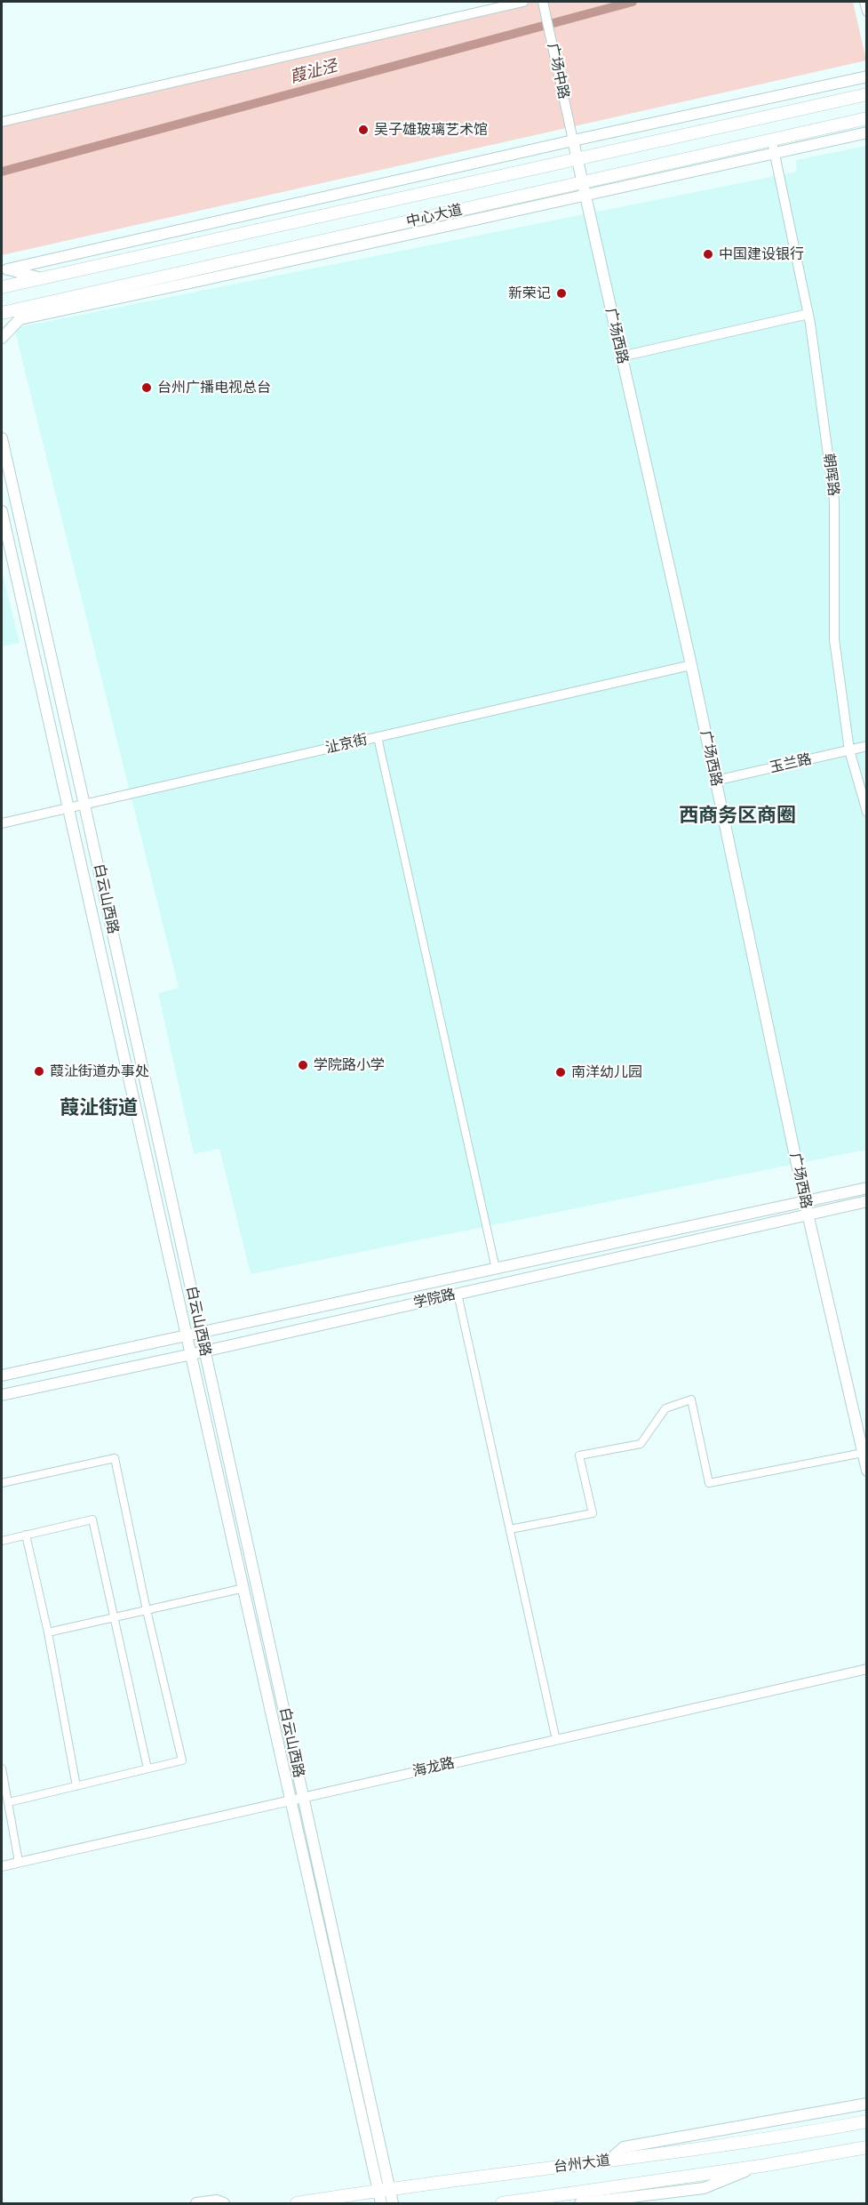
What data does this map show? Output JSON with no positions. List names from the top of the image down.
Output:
{
  "streets": {
    "main road": [
      "中心大道",
      "广场西路",
      "白云山西路",
      "学院路",
      "台州大道"
    ],
    "street": [
      "广场中路",
      "朝晖路",
      "沚京街",
      "玉兰路",
      "海龙路"
    ]
  },
  "crossings": [
    ["广场中路", "广场西路"],
    ["中心大道", "广场西路"],
    ["中心大道", "朝晖路"],
    ["广场西路", "沚京街"],
    ["广场西路", "玉兰路"],
    ["广场西路", "学院路"],
    ["朝晖路", "玉兰路"],
    ["沚京街", "白云山西路"],
    ["白云山西路", "学院路"],
    ["白云山西路", "海龙路"],
    ["白云山西路", "台州大道"]
  ],
  "districts": ["西商务区商圈", "葭沚街道"],
  "water": ["葭沚泾"],
  "places": [
    "吴子雄玻璃艺术馆",
    "中国建设银行",
    "新荣记",
    "台州广播电视总台",
    "学院路小学",
    "葭沚街道办事处",
    "南洋幼儿园"
  ]
}
